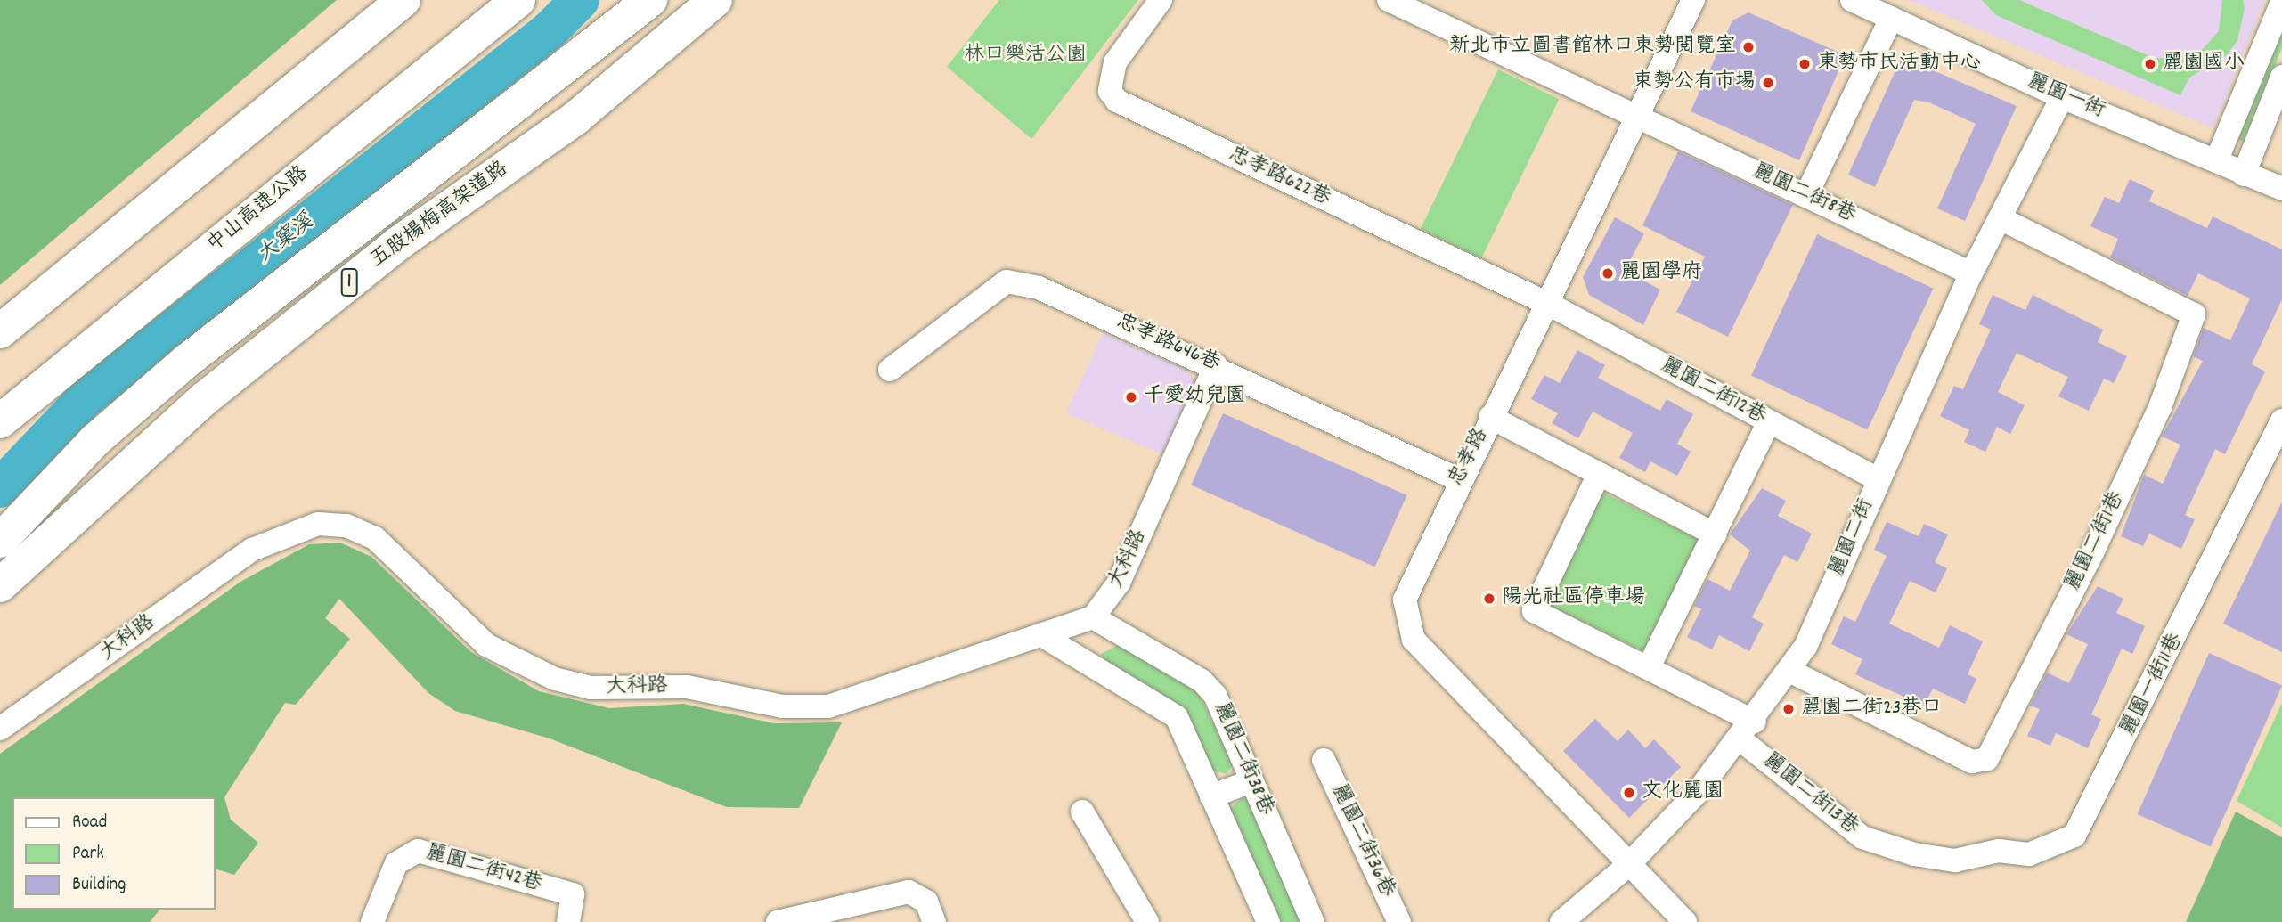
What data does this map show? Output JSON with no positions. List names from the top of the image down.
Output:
{
  "streets": {
    "highway": ["中山高速公路", "五股楊梅高架道路", "1"],
    "street": [
      "麗園一街",
      "忠孝路622巷",
      "麗園二街8巷",
      "忠孝路646巷",
      "麗園二街12巷",
      "忠孝路",
      "麗園二街",
      "麗園二街1巷",
      "大科路",
      "麗園一街11巷",
      "麗園二街38巷",
      "麗園二街13巷",
      "麗園二街36巷",
      "麗園二街42巷"
    ]
  },
  "crossings": [
    ["麗園一街", "麗園二街"],
    ["忠孝路622巷", "麗園二街12巷"],
    ["忠孝路622巷", "忠孝路"],
    ["麗園二街8巷", "忠孝路"],
    ["麗園二街8巷", "麗園二街"],
    ["忠孝路646巷", "忠孝路"],
    ["忠孝路646巷", "大科路"],
    ["麗園二街12巷", "忠孝路"],
    ["麗園二街12巷", "麗園二街"],
    ["忠孝路", "麗園二街"],
    ["麗園二街", "麗園二街1巷"],
    ["麗園二街", "麗園二街13巷"],
    ["大科路", "麗園二街38巷"],
    ["麗園一街11巷", "麗園二街13巷"]
  ],
  "water": ["大窠溪"],
  "parks": ["林口樂活公園"],
  "places": [
    "新北市立圖書館林口東勢閱覽室",
    "東勢市民活動中心",
    "麗園國小",
    "東勢公有市場",
    "麗園學府",
    "千愛幼兒園",
    "陽光社區停車場",
    "麗園二街23巷口",
    "文化麗園"
  ],
  "legend": ["Road", "Park", "Building"]
}
